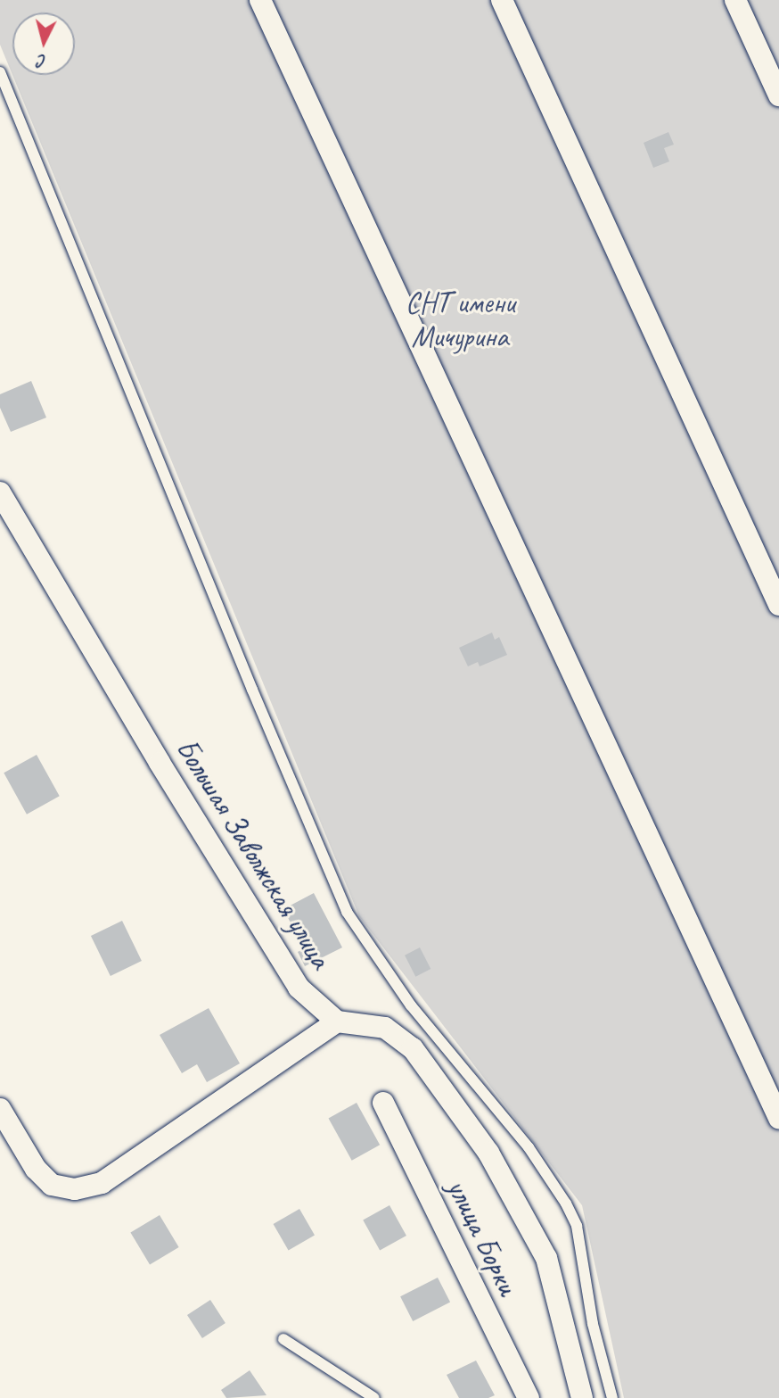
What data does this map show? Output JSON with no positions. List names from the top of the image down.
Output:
{
  "streets": {
    "street": ["Большая Заволжская улица", "улица Борки"]
  },
  "parks": ["СНТ имени Мичурина"],
  "north": "bottom"
}
